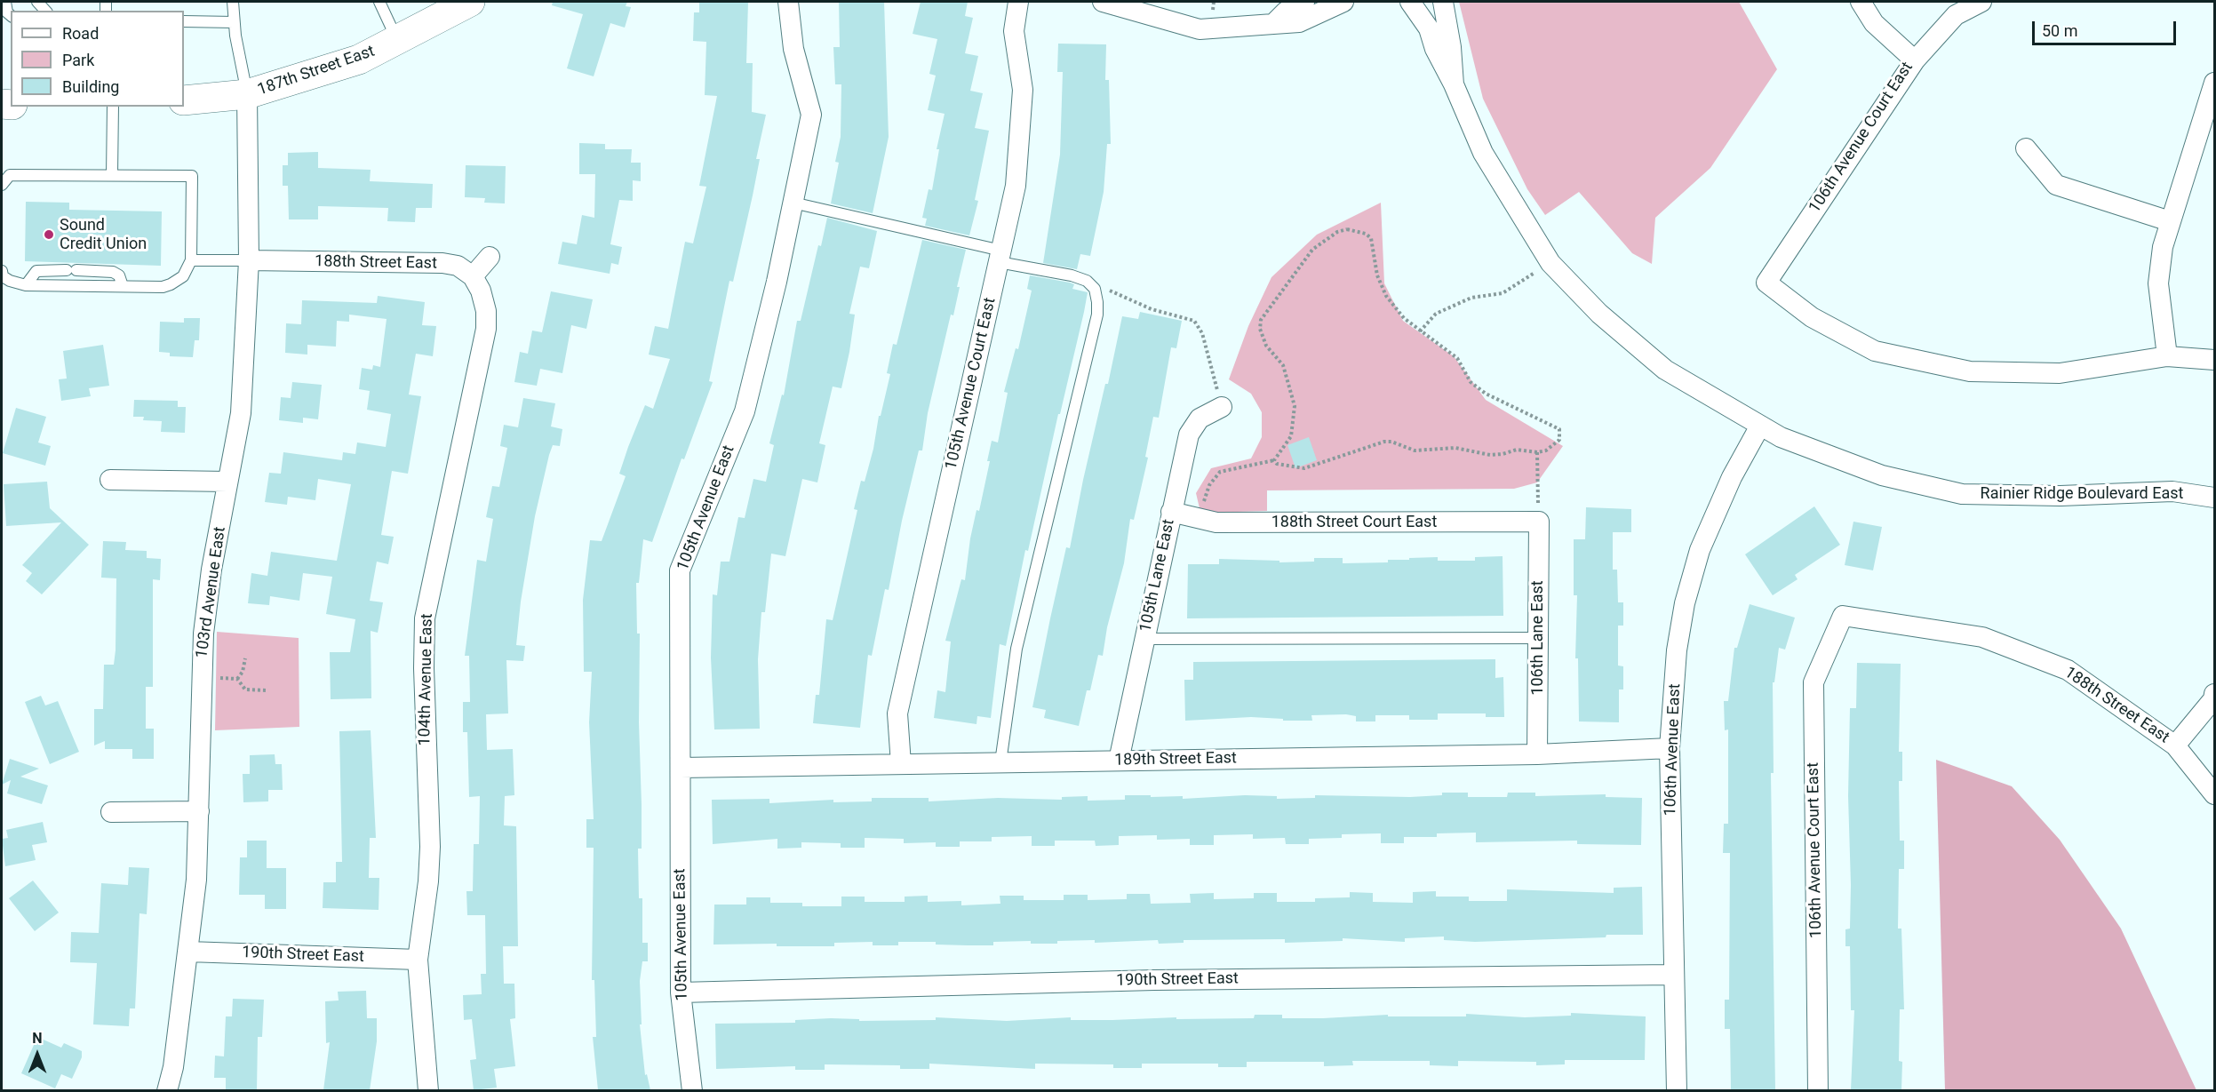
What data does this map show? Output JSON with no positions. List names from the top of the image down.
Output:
{
  "streets": {
    "street": [
      "187th Street East",
      "106th Avenue Court East",
      "188th Street East",
      "105th Avenue Court East",
      "Rainier Ridge Boulevard East",
      "105th Avenue East",
      "188th Street Court East",
      "105th Lane East",
      "103rd Avenue East",
      "106th Lane East",
      "104th Avenue East",
      "106th Avenue East",
      "189th Street East",
      "190th Street East"
    ]
  },
  "crossings": [
    ["187th Street East", "103rd Avenue East"],
    ["106th Avenue Court East", "188th Street East"],
    ["188th Street East", "103rd Avenue East"],
    ["188th Street East", "104th Avenue East"],
    ["105th Avenue Court East", "189th Street East"],
    ["Rainier Ridge Boulevard East", "106th Avenue East"],
    ["105th Avenue East", "189th Street East"],
    ["105th Avenue East", "190th Street East"],
    ["188th Street Court East", "105th Lane East"],
    ["188th Street Court East", "106th Lane East"],
    ["105th Lane East", "189th Street East"],
    ["103rd Avenue East", "190th Street East"],
    ["106th Lane East", "189th Street East"],
    ["104th Avenue East", "190th Street East"],
    ["106th Avenue East", "189th Street East"],
    ["106th Avenue East", "190th Street East"]
  ],
  "places": ["Sound Credit Union"],
  "legend": ["Road", "Park", "Building"],
  "scale_bar": "50 m",
  "north": "top"
}
